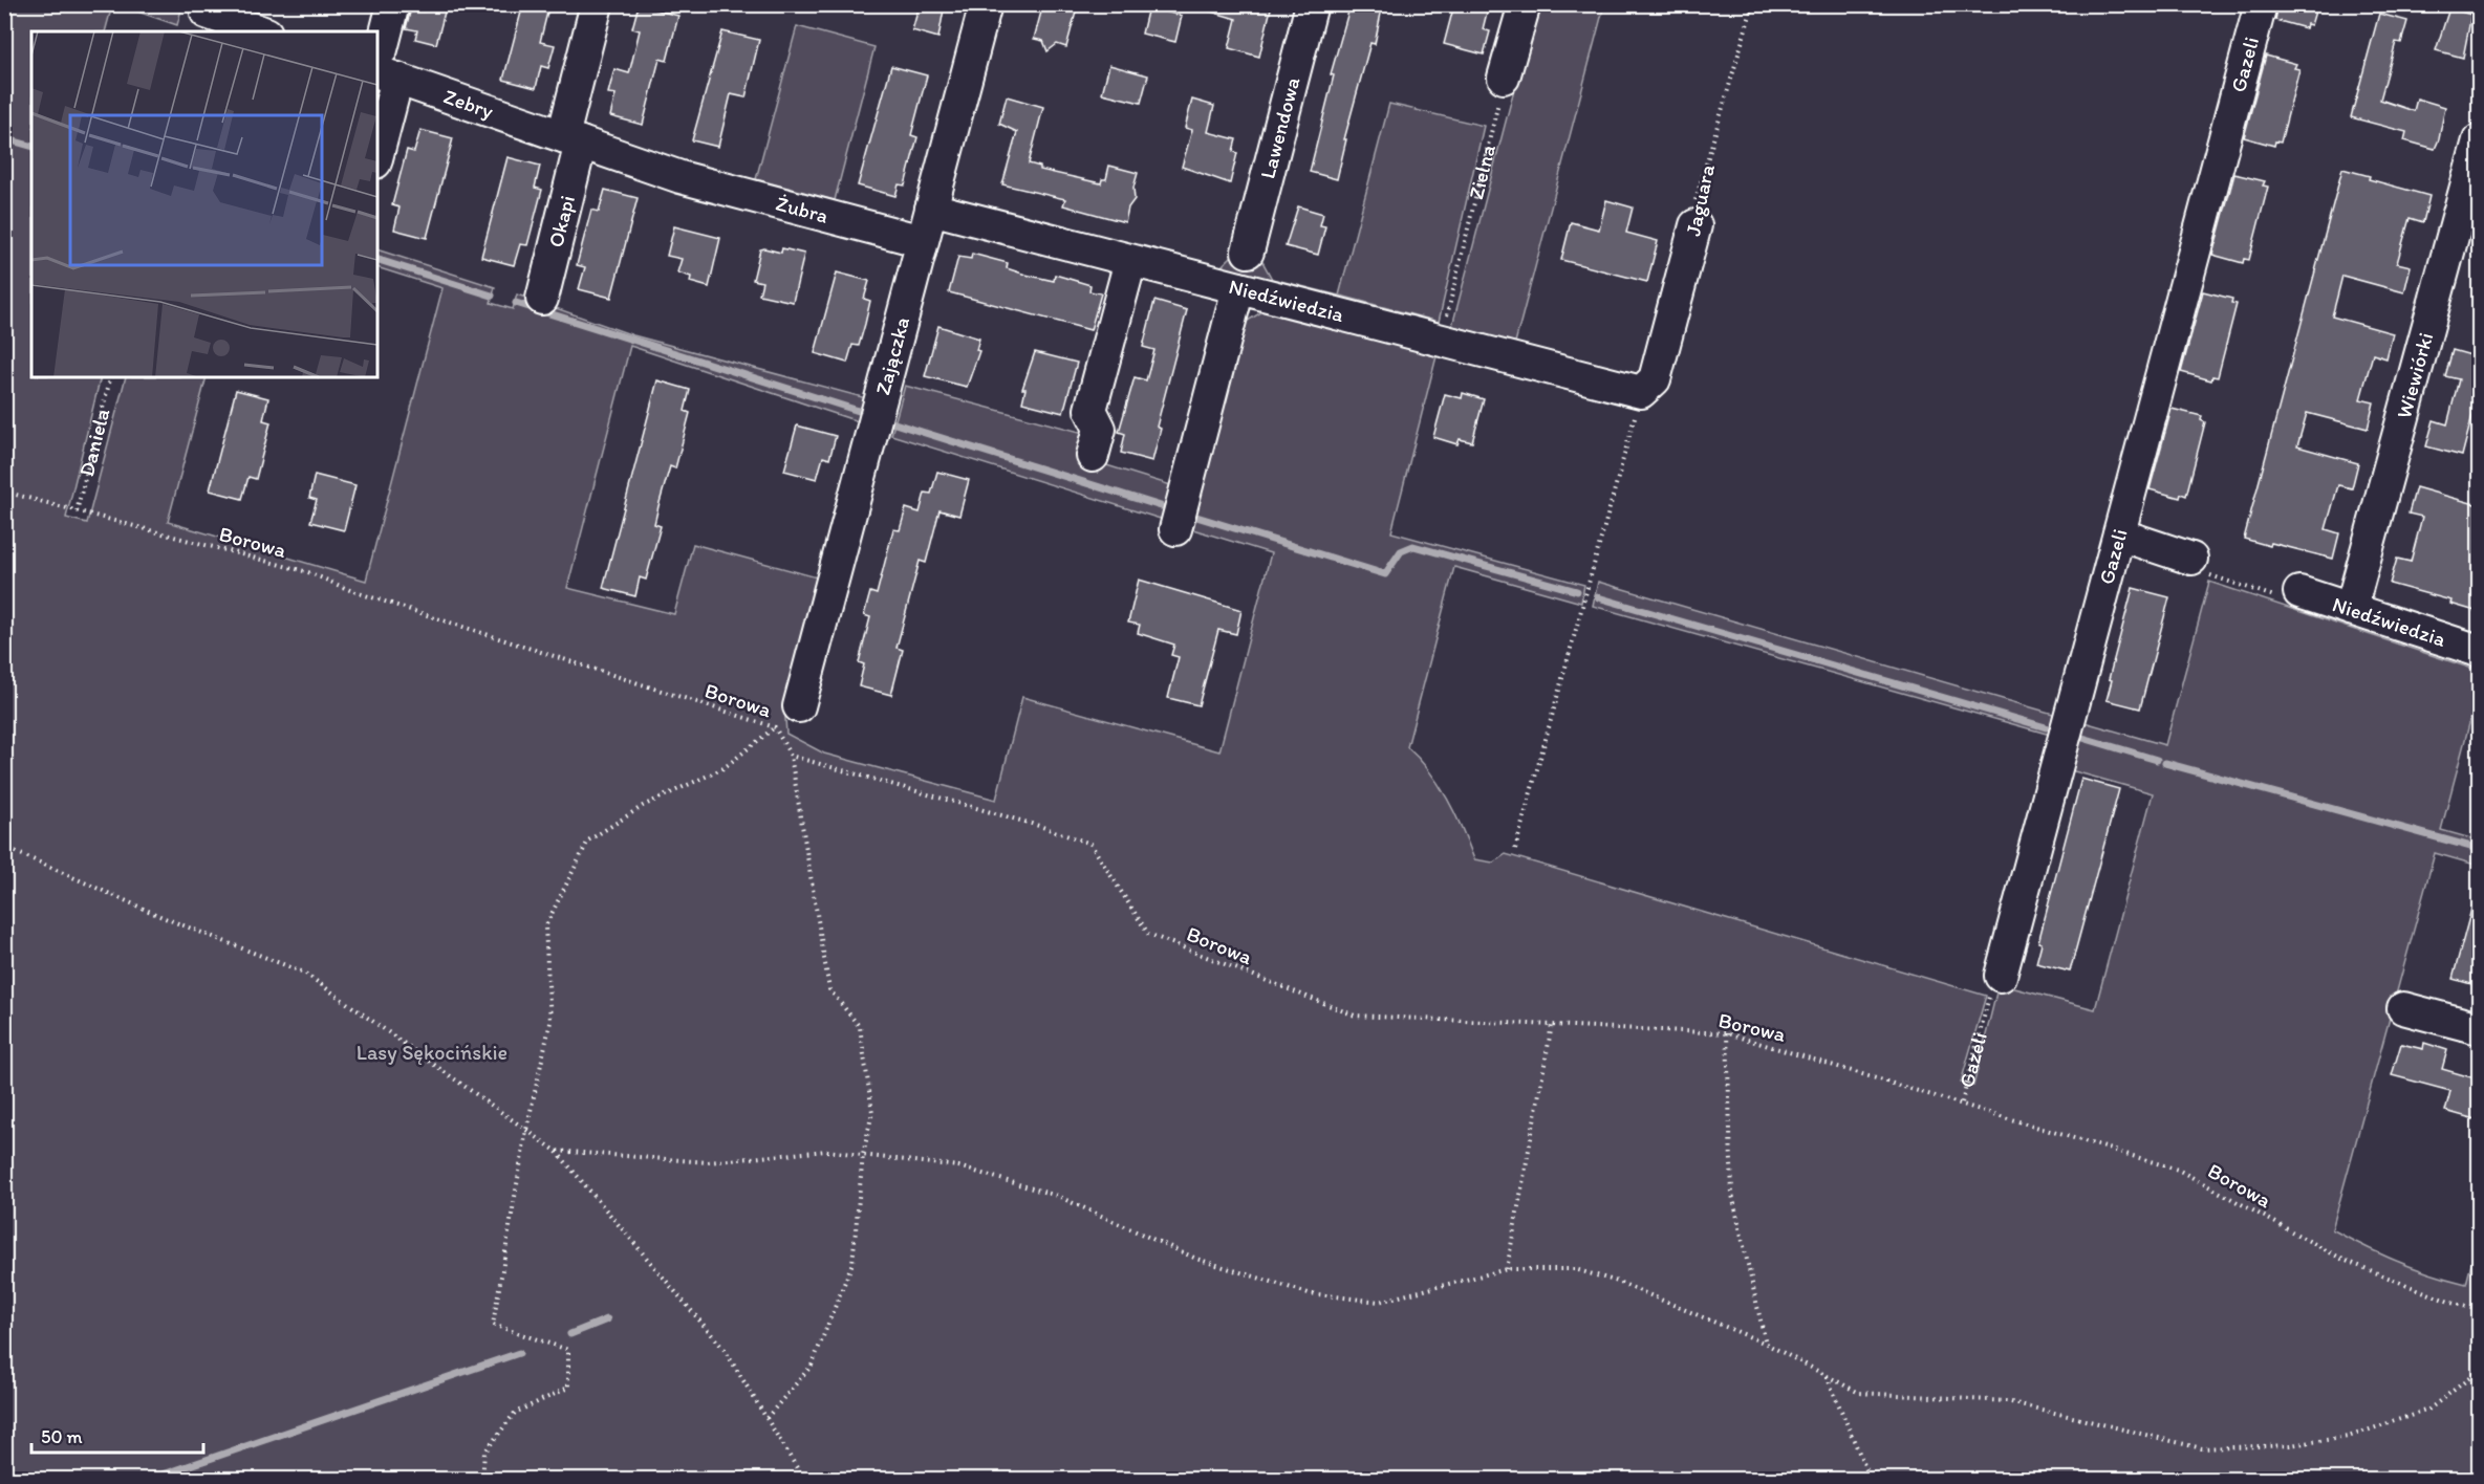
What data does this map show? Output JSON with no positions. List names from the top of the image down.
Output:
{
  "streets": {
    "street": [
      "Gazeli",
      "Zebry",
      "Lawendowa",
      "Jaguara",
      "Żubra",
      "Okapi",
      "Niedźwiedzia",
      "Zajączka",
      "Wiewiórki"
    ],
    "path": ["Zielna", "Daniela", "Borowa"]
  },
  "crossings": [
    ["Gazeli", "Borowa"],
    ["Zebry", "Żubra"],
    ["Zebry", "Okapi"],
    ["Zielna", "Niedźwiedzia"],
    ["Jaguara", "Niedźwiedzia"],
    ["Żubra", "Zajączka"],
    ["Niedźwiedzia", "Zajączka"],
    ["Niedźwiedzia", "Wiewiórki"],
    ["Daniela", "Borowa"]
  ],
  "parks": ["Lasy Sękocińskie"],
  "scale_bar": "50 m"
}
